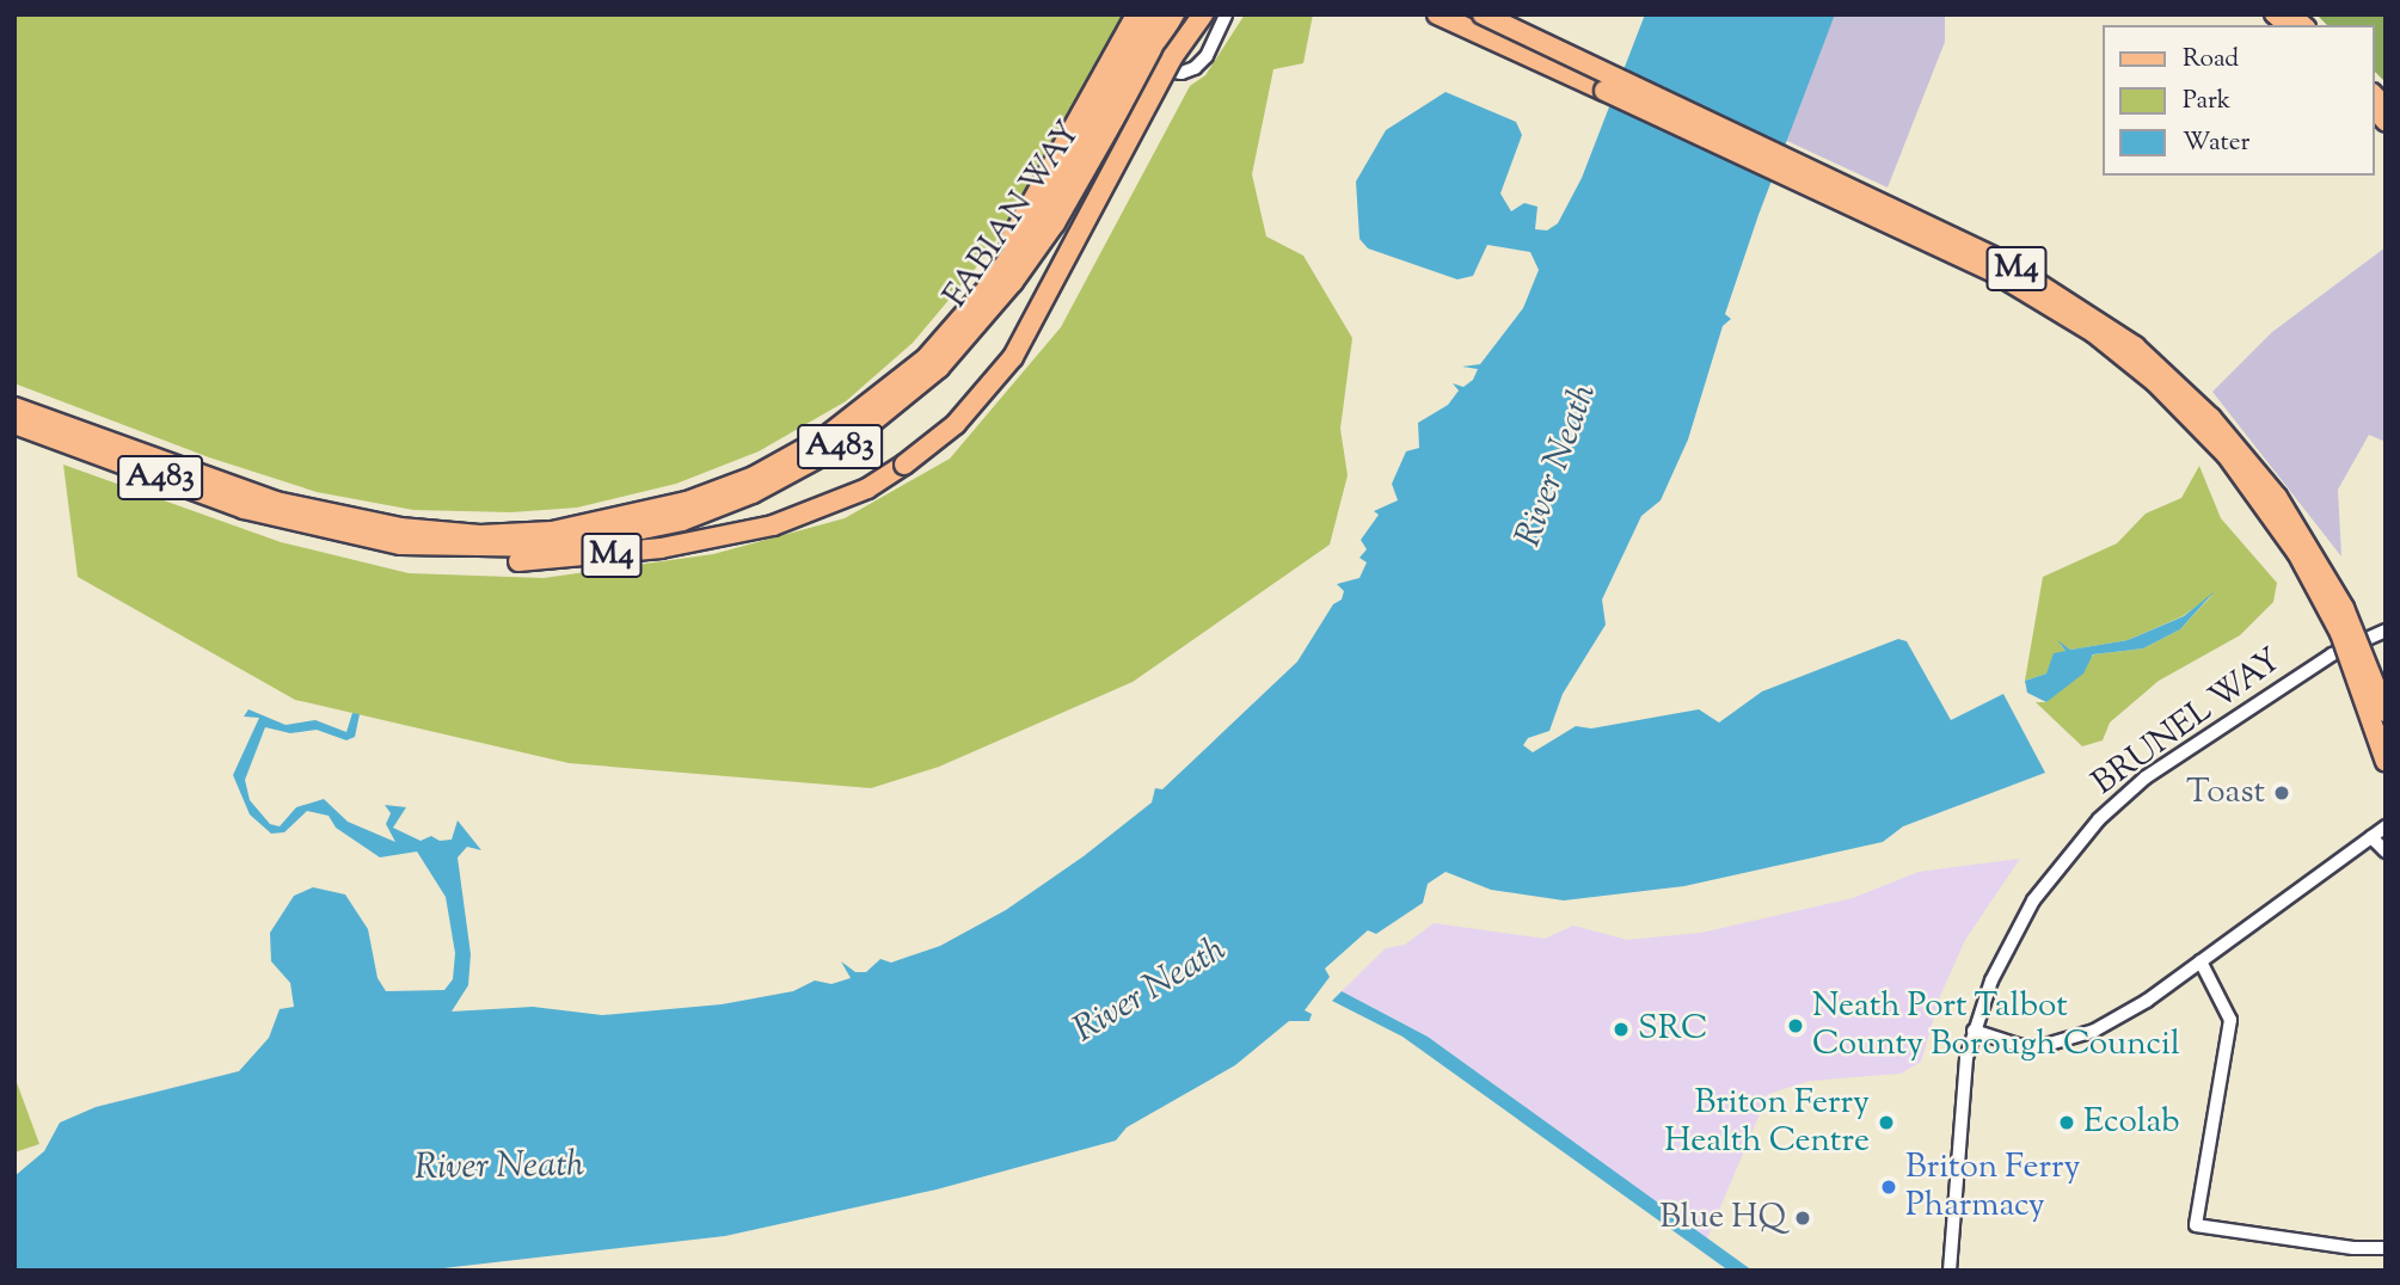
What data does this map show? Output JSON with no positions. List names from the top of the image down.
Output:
{
  "streets": {
    "highway": ["FABIAN WAY", "M4", "A483"],
    "street": ["BRUNEL WAY"]
  },
  "crossings": [
    ["FABIAN WAY", "M4"]
  ],
  "water": ["River Neath"],
  "places": [
    "Toast",
    "Neath Port Talbot County Borough Council",
    "SRC",
    "Briton Ferry Health Centre",
    "Ecolab",
    "Briton Ferry Pharmacy",
    "Blue HQ"
  ],
  "legend": ["Road", "Park", "Water"]
}
